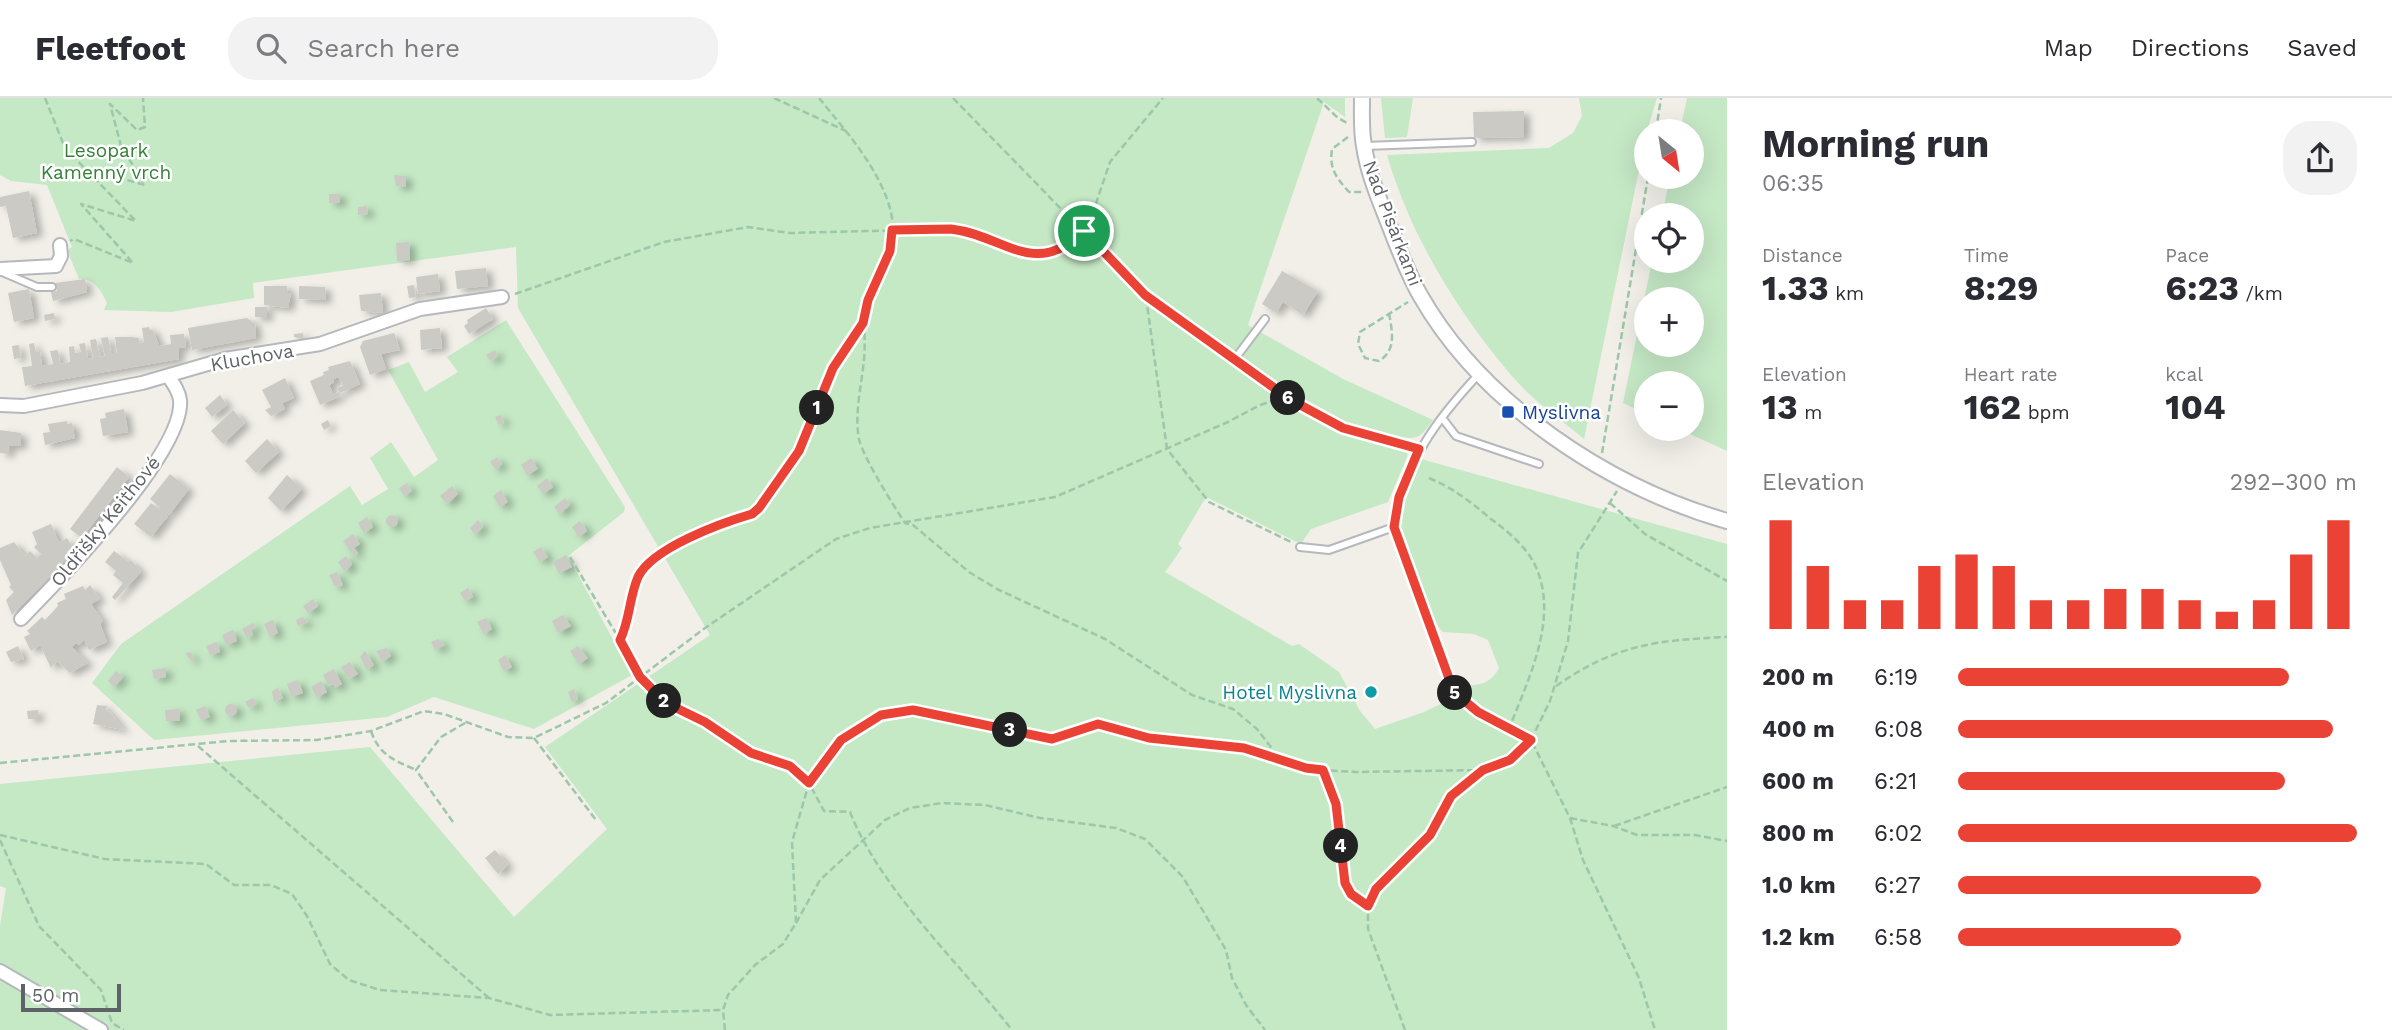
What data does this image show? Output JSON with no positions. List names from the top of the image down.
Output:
{
  "streets": {
    "street": ["Nad Pisárkami", "Kluchova", "Oldřišky Keithové"]
  },
  "crossings": [
    ["Kluchova", "Oldřišky Keithové"]
  ],
  "parks": ["Lesopark Kamenný vrch"],
  "places": {
    "transit": ["Myslivna"],
    "other": ["Hotel Myslivna"]
  },
  "scale_bar": "50 m",
  "north": "bottom right",
  "page": {
    "header": "Fleetfoot",
    "search": "Search here",
    "nav": ["Map", "Directions", "Saved"],
    "heading": ["Morning run", "06:35"],
    "map_buttons": ["+", "−"],
    "stats": [
      ["Distance", "1.33 km"],
      ["Time", "8:29"],
      ["Pace", "6:23 /km"],
      ["Elevation", "13 m"],
      ["Heart rate", "162 bpm"],
      ["kcal", "104"]
    ],
    "pins": [
      "6",
      "1",
      "5",
      "2",
      "3",
      "4"
    ],
    "chart": ["Elevation", "292–300 m"],
    "list": [
      {
        "name": "200 m",
        "note": "6:19"
      },
      {
        "name": "400 m",
        "note": "6:08"
      },
      {
        "name": "600 m",
        "note": "6:21"
      },
      {
        "name": "800 m",
        "note": "6:02"
      },
      {
        "name": "1.0 km",
        "note": "6:27"
      },
      {
        "name": "1.2 km",
        "note": "6:58"
      }
    ],
    "scale": "50 m"
  }
}
